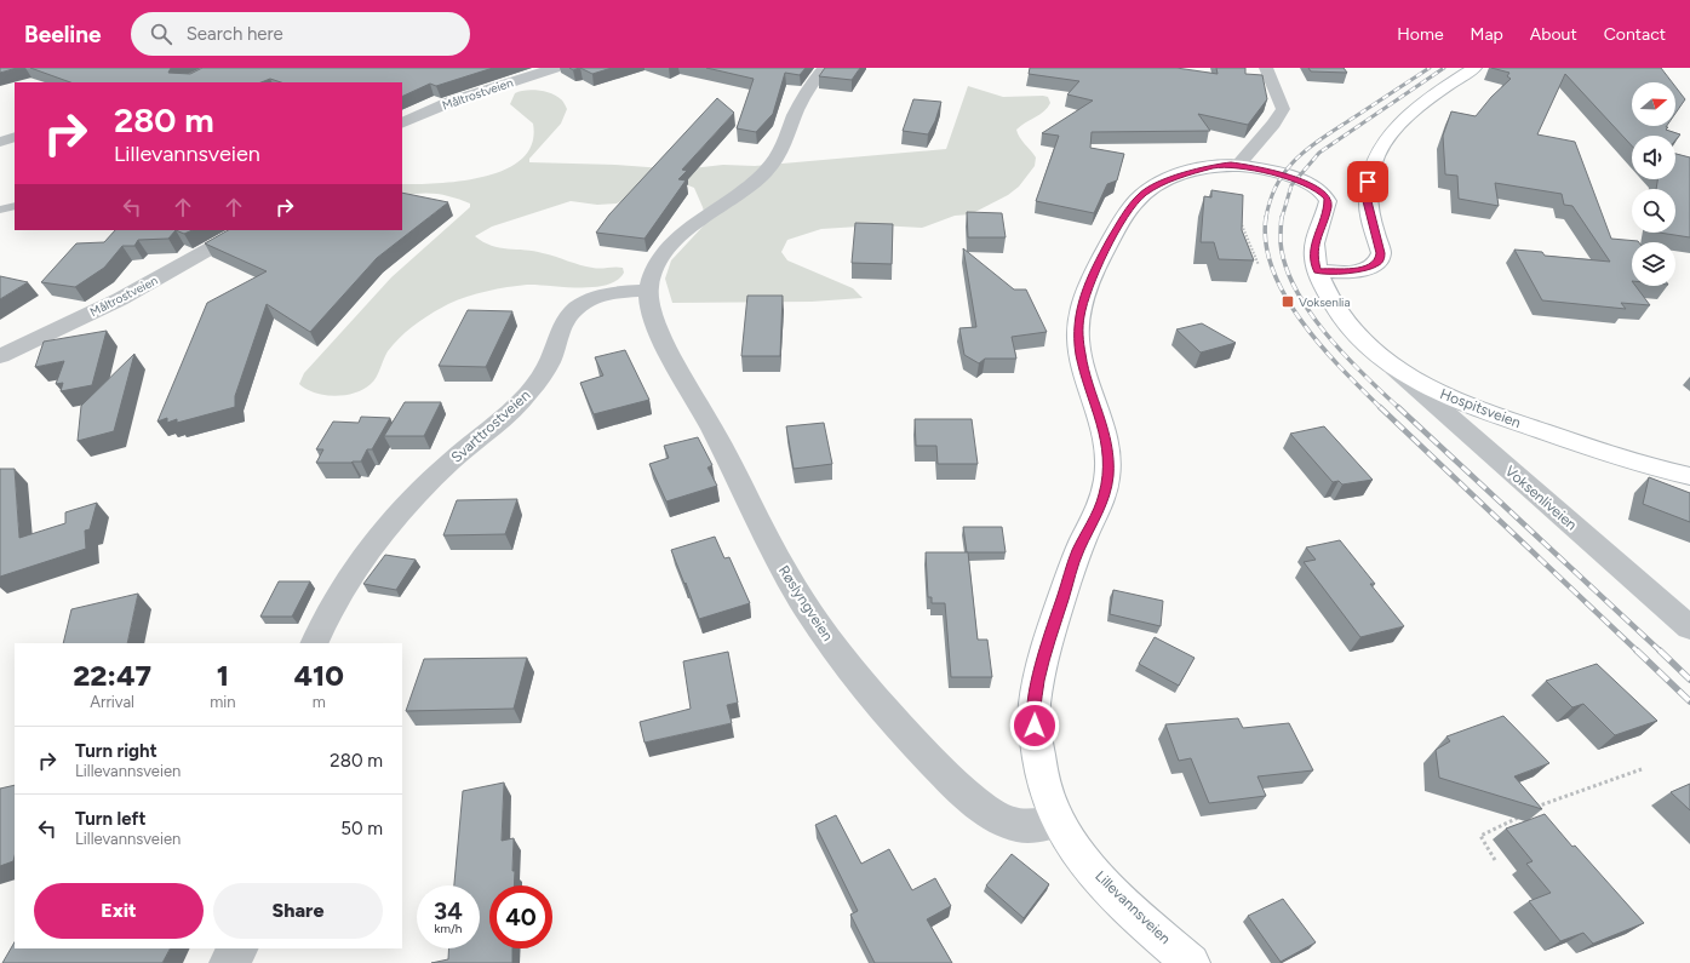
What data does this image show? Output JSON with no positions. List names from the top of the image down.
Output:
{
  "streets": {
    "street": [
      "Måltrostveien",
      "Hospitsveien",
      "Svarttrostveien",
      "Voksenliveien",
      "Røslyngveien",
      "Lillevannsveien"
    ]
  },
  "crossings": [
    ["Hospitsveien", "Voksenliveien"],
    ["Hospitsveien", "Lillevannsveien"],
    ["Svarttrostveien", "Røslyngveien"],
    ["Røslyngveien", "Lillevannsveien"]
  ],
  "places": {
    "transit": ["Voksenlia"]
  },
  "north": "right",
  "page": {
    "header": "Beeline",
    "search": "Search here",
    "nav": [
      "Home",
      "Map",
      "About",
      "Contact"
    ],
    "turn": ["280 m", "Lillevannsveien"],
    "eta": [
      "22:47",
      "Arrival",
      "1",
      "min",
      "410",
      "m"
    ],
    "list": [
      {
        "name": "Turn right",
        "note": "Lillevannsveien",
        "value": "280 m"
      },
      {
        "name": "Turn left",
        "note": "Lillevannsveien",
        "value": "50 m"
      }
    ],
    "buttons": ["Exit", "Share"],
    "speed": "34 km/h",
    "limit": "40"
  }
}
